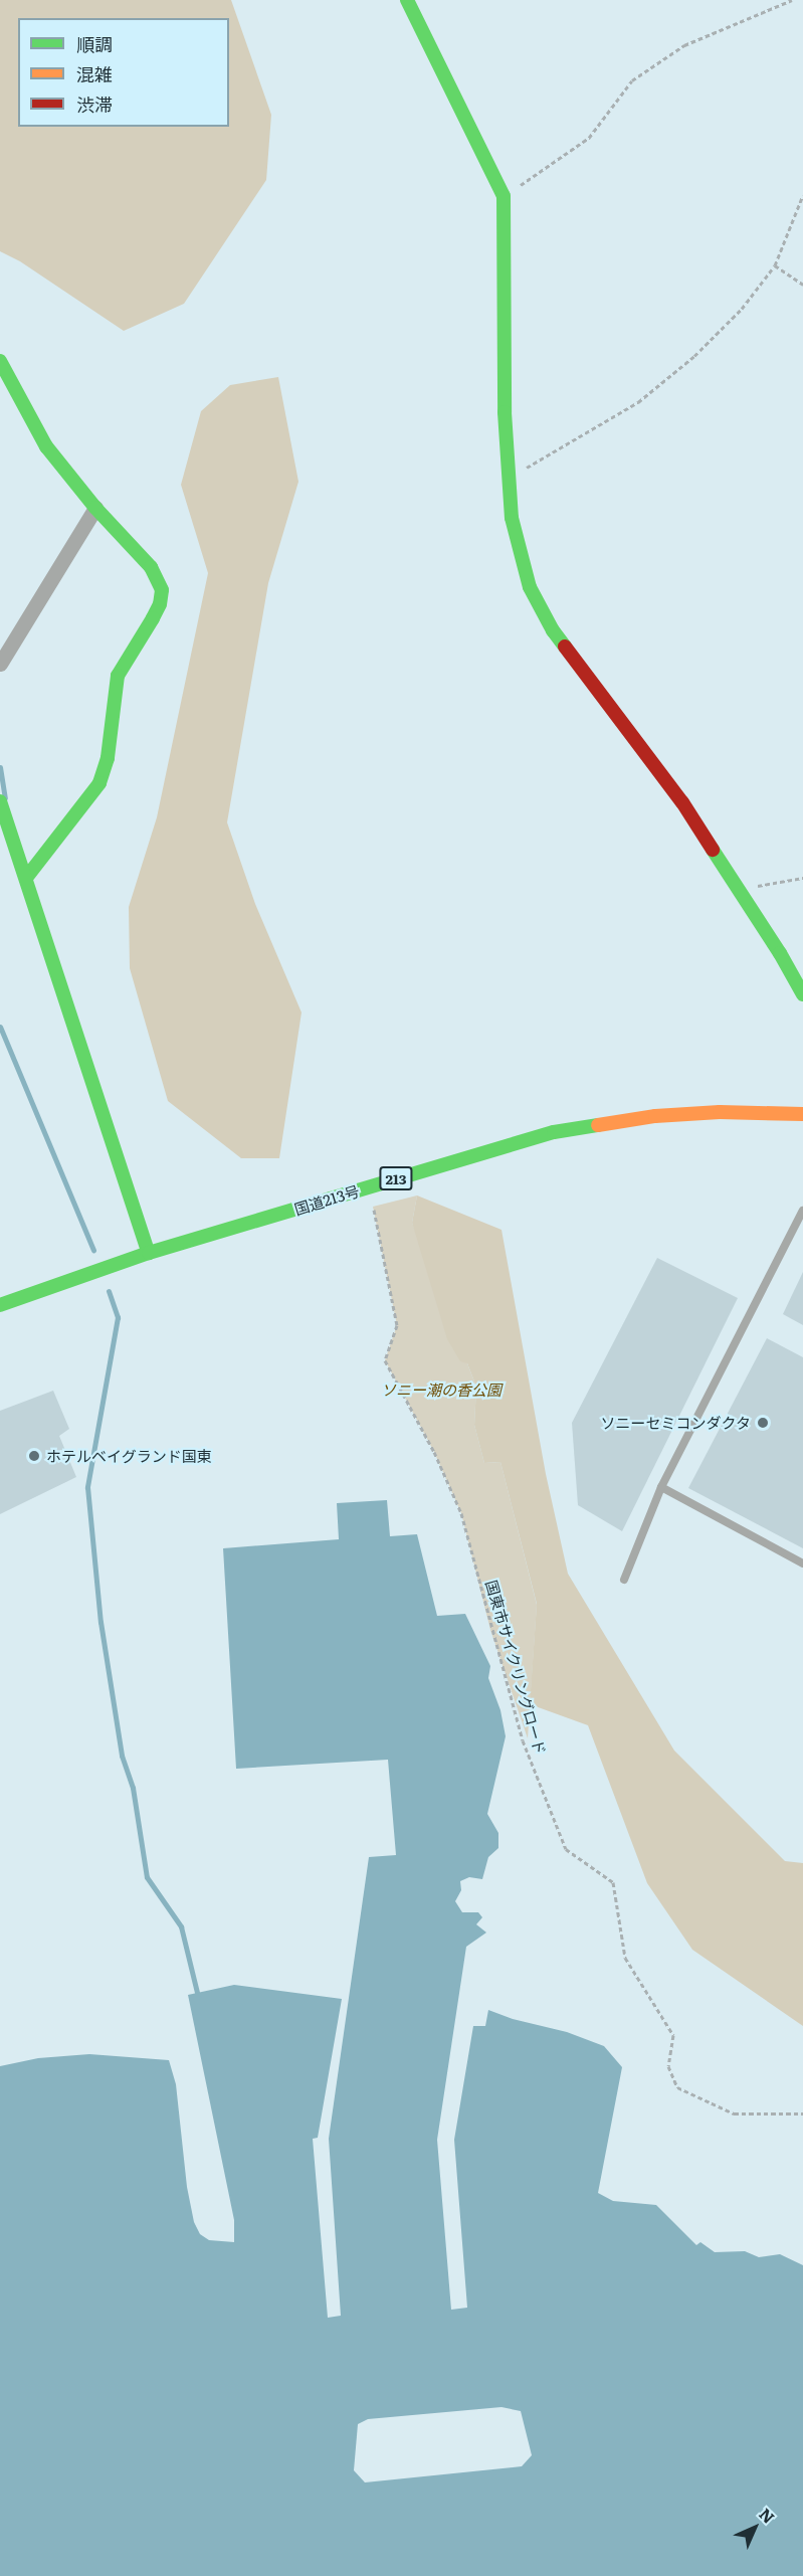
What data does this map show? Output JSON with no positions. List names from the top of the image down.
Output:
{
  "streets": {
    "main road": ["213", "国道213号"],
    "path": ["国東市サイクリングロード"]
  },
  "parks": ["ソニー潮の香公園"],
  "places": ["ソニーセミコンダクタ", "ホテルベイグランド国東"],
  "legend": ["順調", "混雑", "渋滞"],
  "north": "top right"
}
